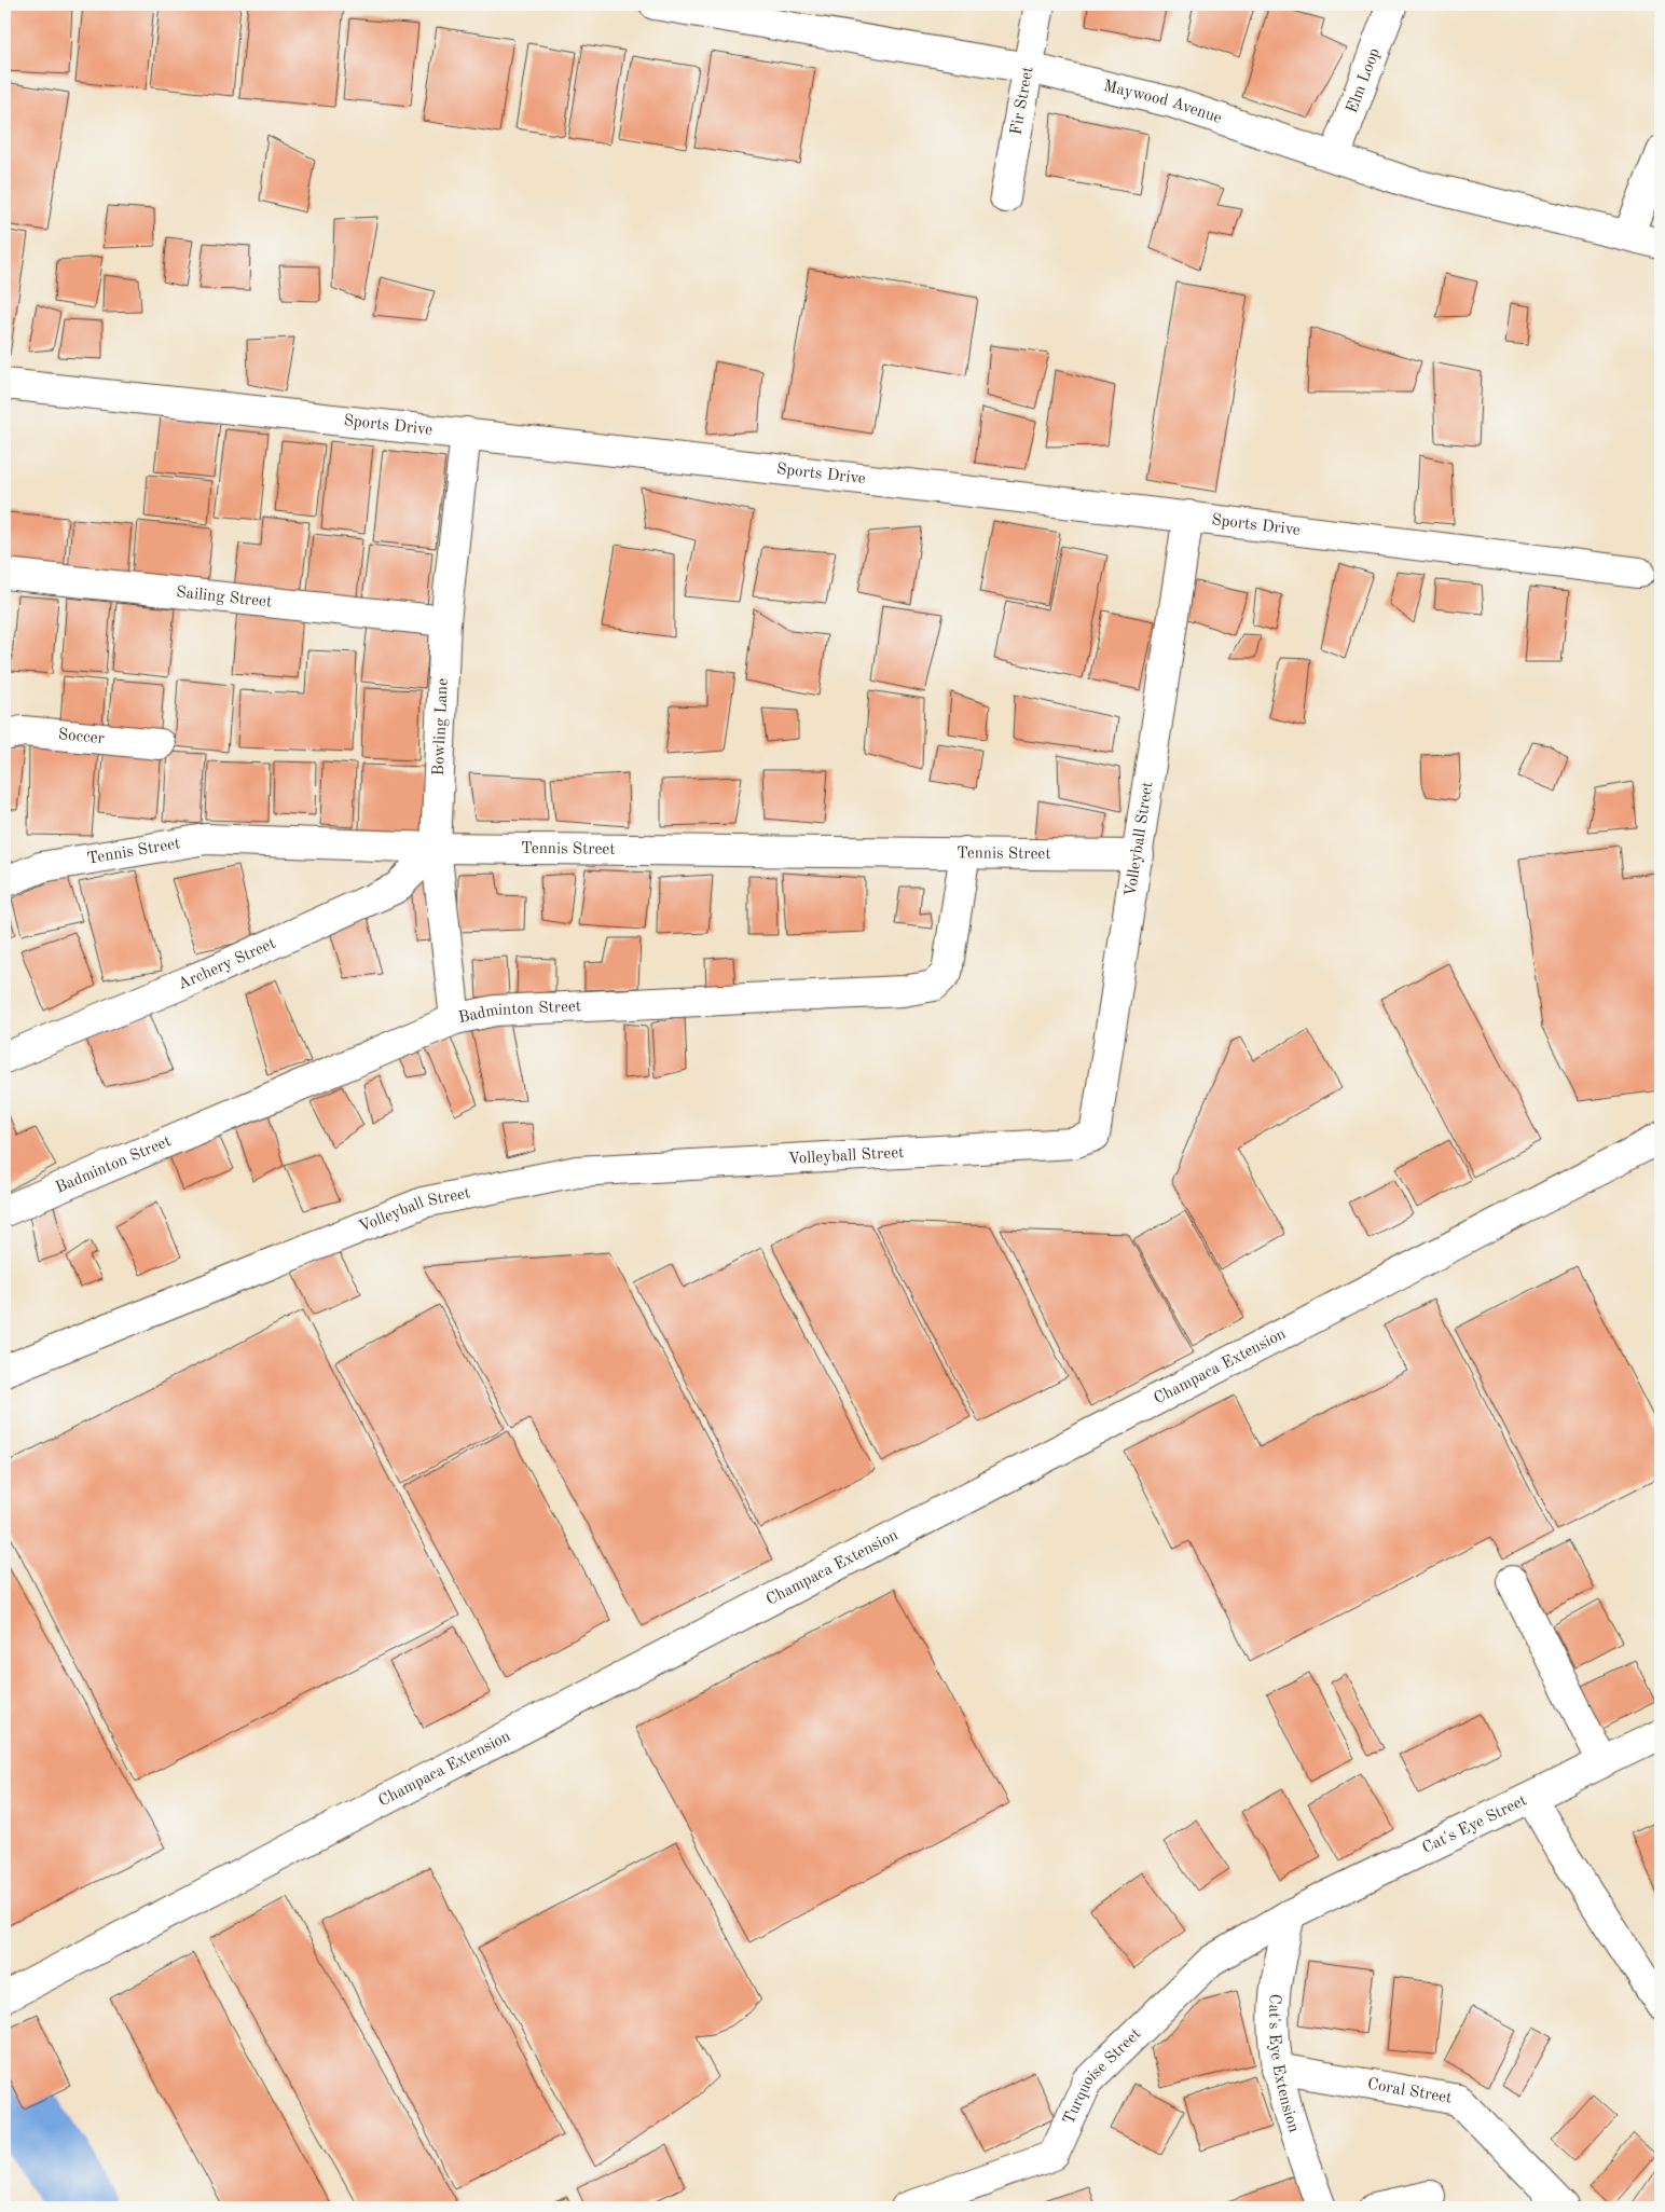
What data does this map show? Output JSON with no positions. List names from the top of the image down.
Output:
{
  "streets": {
    "street": [
      "Elm Loop",
      "Fir Street",
      "Maywood Avenue",
      "Sports Drive",
      "Sailing Street",
      "Bowling Lane",
      "Soccer",
      "Volleyball Street",
      "Tennis Street",
      "Archery Street",
      "Badminton Street",
      "Champaca Extension",
      "Cat's Eye Street",
      "Cat's Eye Extension",
      "Turquoise Street",
      "Coral Street"
    ]
  },
  "crossings": [
    ["Elm Loop", "Maywood Avenue"],
    ["Fir Street", "Maywood Avenue"],
    ["Sports Drive", "Bowling Lane"],
    ["Sports Drive", "Volleyball Street"],
    ["Sailing Street", "Bowling Lane"],
    ["Bowling Lane", "Tennis Street"],
    ["Bowling Lane", "Archery Street"],
    ["Bowling Lane", "Badminton Street"],
    ["Volleyball Street", "Tennis Street"],
    ["Tennis Street", "Archery Street"],
    ["Tennis Street", "Badminton Street"],
    ["Cat's Eye Street", "Cat's Eye Extension"],
    ["Cat's Eye Street", "Turquoise Street"],
    ["Cat's Eye Extension", "Turquoise Street"],
    ["Cat's Eye Extension", "Coral Street"]
  ]
}
